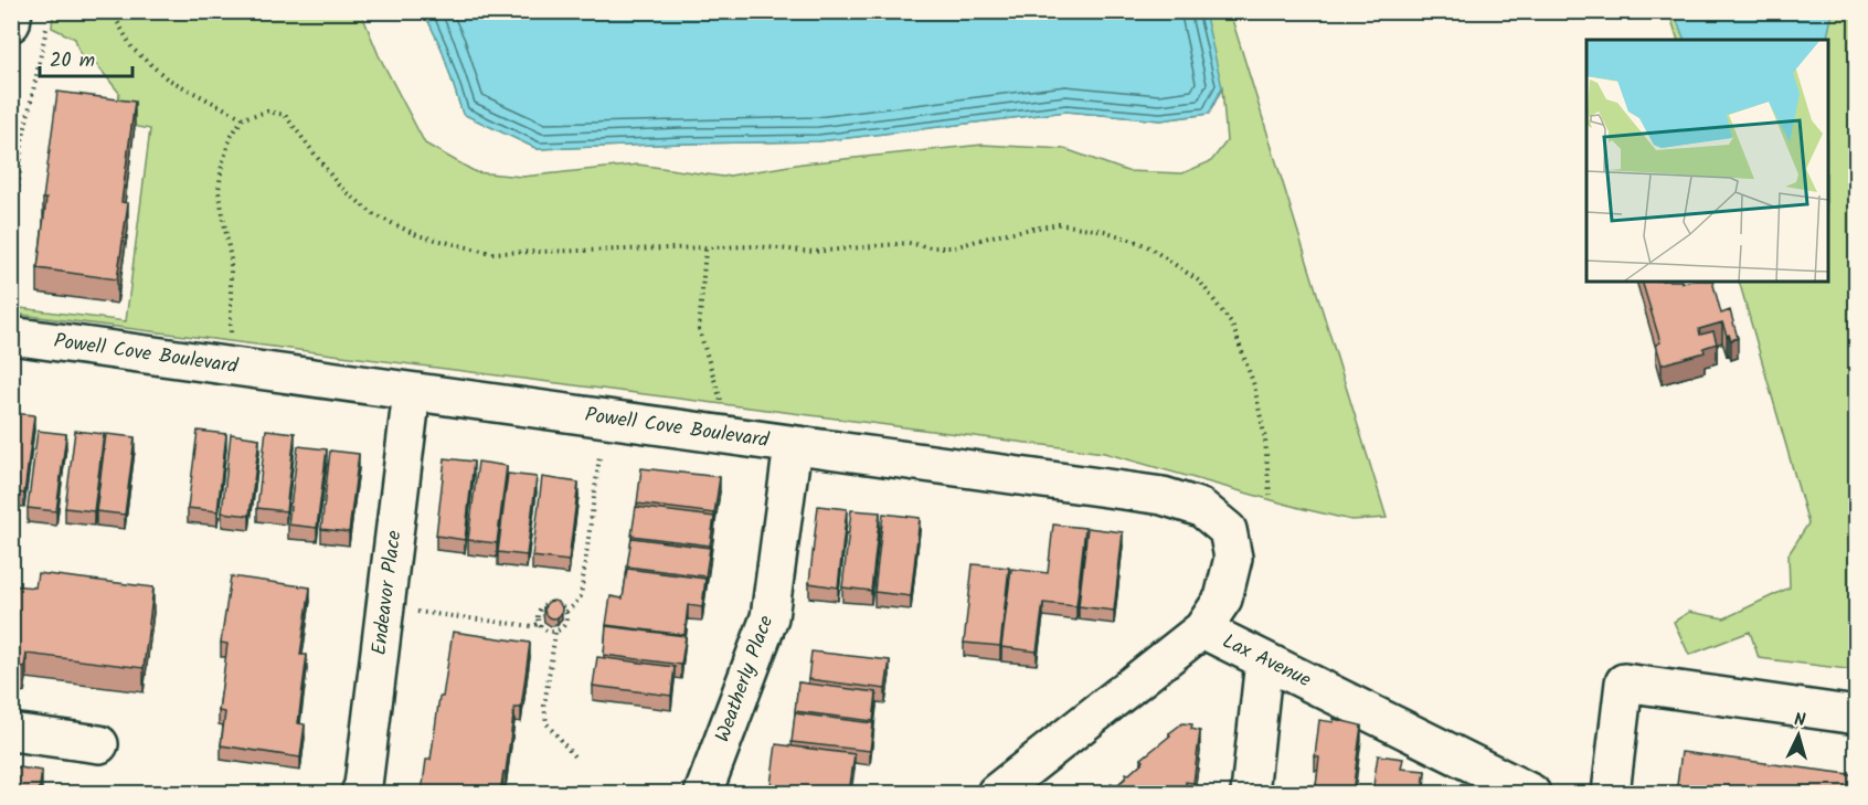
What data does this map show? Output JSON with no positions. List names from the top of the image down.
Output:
{
  "streets": {
    "street": [
      "Powell Cove Boulevard",
      "Endeavor Place",
      "Lax Avenue",
      "Weatherly Place"
    ]
  },
  "crossings": [
    ["Powell Cove Boulevard", "Endeavor Place"],
    ["Powell Cove Boulevard", "Lax Avenue"],
    ["Powell Cove Boulevard", "Weatherly Place"]
  ],
  "scale_bar": "20 m",
  "north": "top"
}
